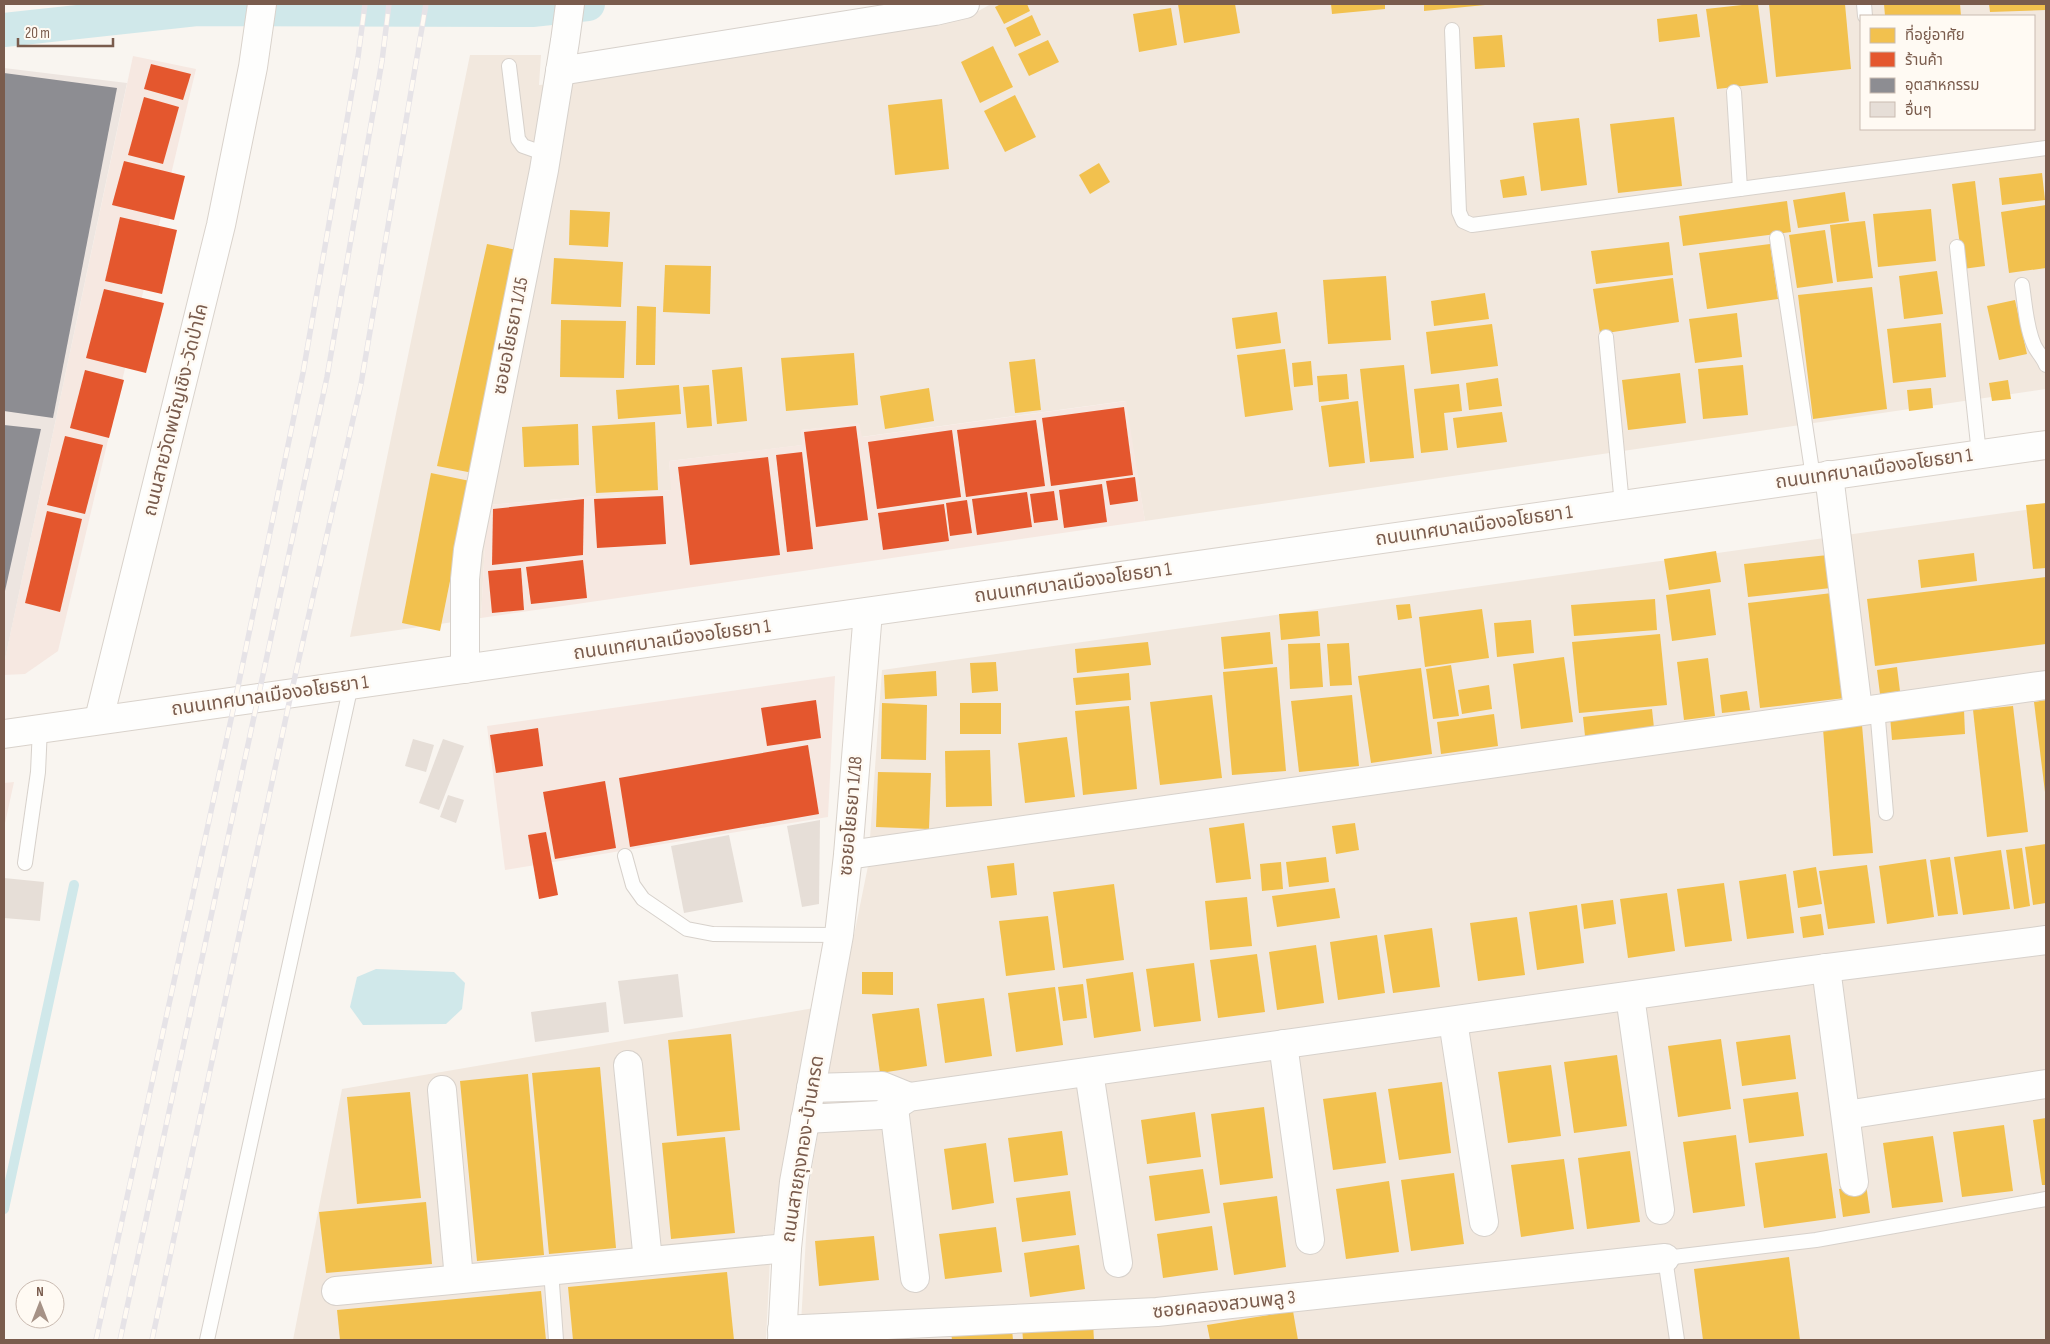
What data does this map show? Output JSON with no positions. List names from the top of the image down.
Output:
{
  "streets": {
    "street": [
      "ซอยอโยธยา 1/15",
      "ถนนสายวัดพนัญเชิง-วัดป่าโค",
      "ถนนเทศบาลเมืองอโยธยา 1",
      "ซอยอโยธยา 1/18",
      "ถนนสายถุงทอง-บ้านกรด",
      "ซอยคลองสวนพลู 3"
    ]
  },
  "crossings": [
    ["ซอยอโยธยา 1/15", "ถนนเทศบาลเมืองอโยธยา 1"],
    ["ถนนสายวัดพนัญเชิง-วัดป่าโค", "ถนนเทศบาลเมืองอโยธยา 1"],
    ["ถนนเทศบาลเมืองอโยธยา 1", "ซอยอโยธยา 1/18"],
    ["ซอยอโยธยา 1/18", "ถนนสายถุงทอง-บ้านกรด"],
    ["ถนนสายถุงทอง-บ้านกรด", "ซอยคลองสวนพลู 3"]
  ],
  "legend": [
    "ที่อยู่อาศัย",
    "ร้านค้า",
    "อุตสาหกรรม",
    "อื่นๆ"
  ],
  "scale_bar": "20 m",
  "north": "top"
}
